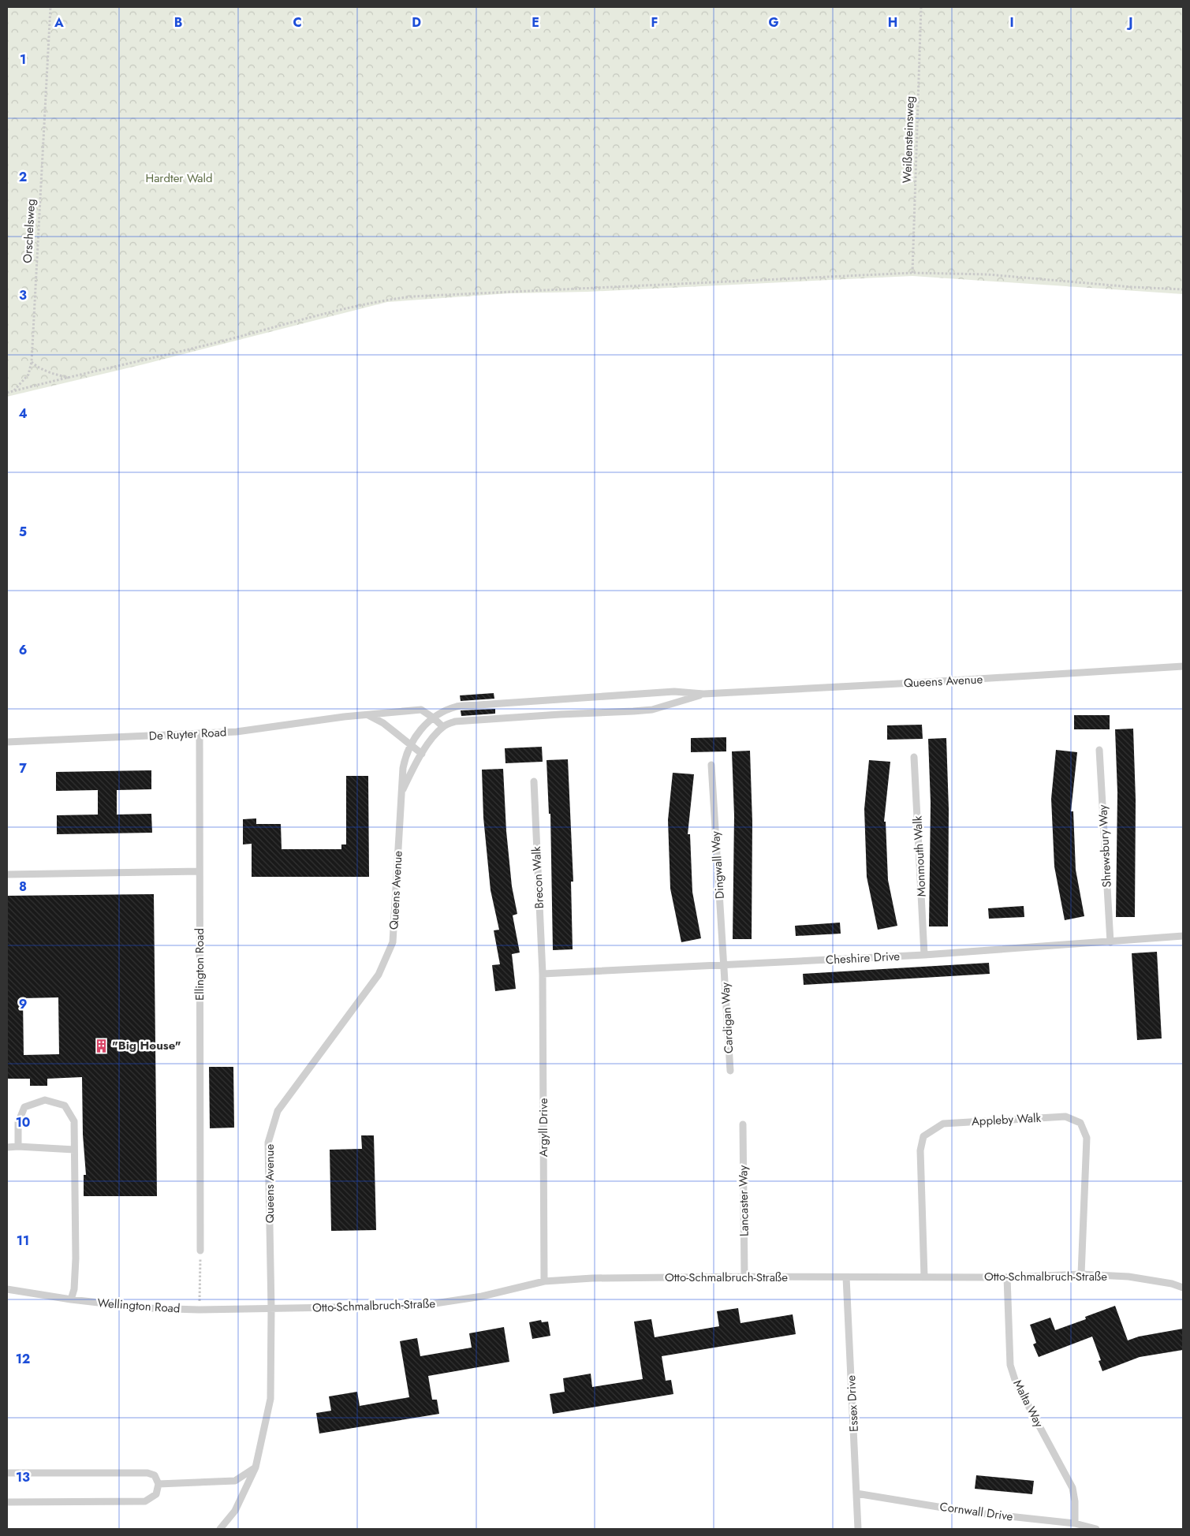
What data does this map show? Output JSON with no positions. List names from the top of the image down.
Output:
{
  "streets": {
    "lane": [
      "Queens Avenue",
      "De Ruyter Road",
      "Shrewsbury Way",
      "Monmouth Walk",
      "Dingwall Way",
      "Brecon Walk",
      "Cheshire Drive",
      "Ellington Road",
      "Cardigan Way",
      "Appleby Walk",
      "Argyll Drive",
      "Lancaster Way",
      "Otto-Schmalbruch-Straße",
      "Wellington Road",
      "Essex Drive",
      "Malta Way",
      "Cornwall Drive"
    ],
    "path": ["Weißensteinsweg", "Orschelsweg"]
  },
  "crossings": [
    ["Queens Avenue", "De Ruyter Road"],
    ["Queens Avenue", "Otto-Schmalbruch-Straße"],
    ["Queens Avenue", "Wellington Road"],
    ["De Ruyter Road", "Ellington Road"],
    ["Shrewsbury Way", "Cheshire Drive"],
    ["Monmouth Walk", "Cheshire Drive"],
    ["Dingwall Way", "Cheshire Drive"],
    ["Dingwall Way", "Cardigan Way"],
    ["Brecon Walk", "Cheshire Drive"],
    ["Brecon Walk", "Argyll Drive"],
    ["Cheshire Drive", "Cardigan Way"],
    ["Cheshire Drive", "Argyll Drive"],
    ["Appleby Walk", "Otto-Schmalbruch-Straße"],
    ["Argyll Drive", "Otto-Schmalbruch-Straße"],
    ["Lancaster Way", "Otto-Schmalbruch-Straße"],
    ["Otto-Schmalbruch-Straße", "Wellington Road"],
    ["Otto-Schmalbruch-Straße", "Essex Drive"],
    ["Otto-Schmalbruch-Straße", "Malta Way"],
    ["Essex Drive", "Cornwall Drive"],
    ["Malta Way", "Cornwall Drive"]
  ],
  "parks": ["Hardter Wald"],
  "places": {
    "building": ["\"Big House\""]
  },
  "grid": {
    "columns": [
      "A",
      "B",
      "C",
      "D",
      "E",
      "F",
      "G",
      "H",
      "I",
      "J"
    ],
    "rows": [
      "1",
      "2",
      "3",
      "4",
      "5",
      "6",
      "7",
      "8",
      "9",
      "10",
      "11",
      "12",
      "13"
    ]
  }
}
